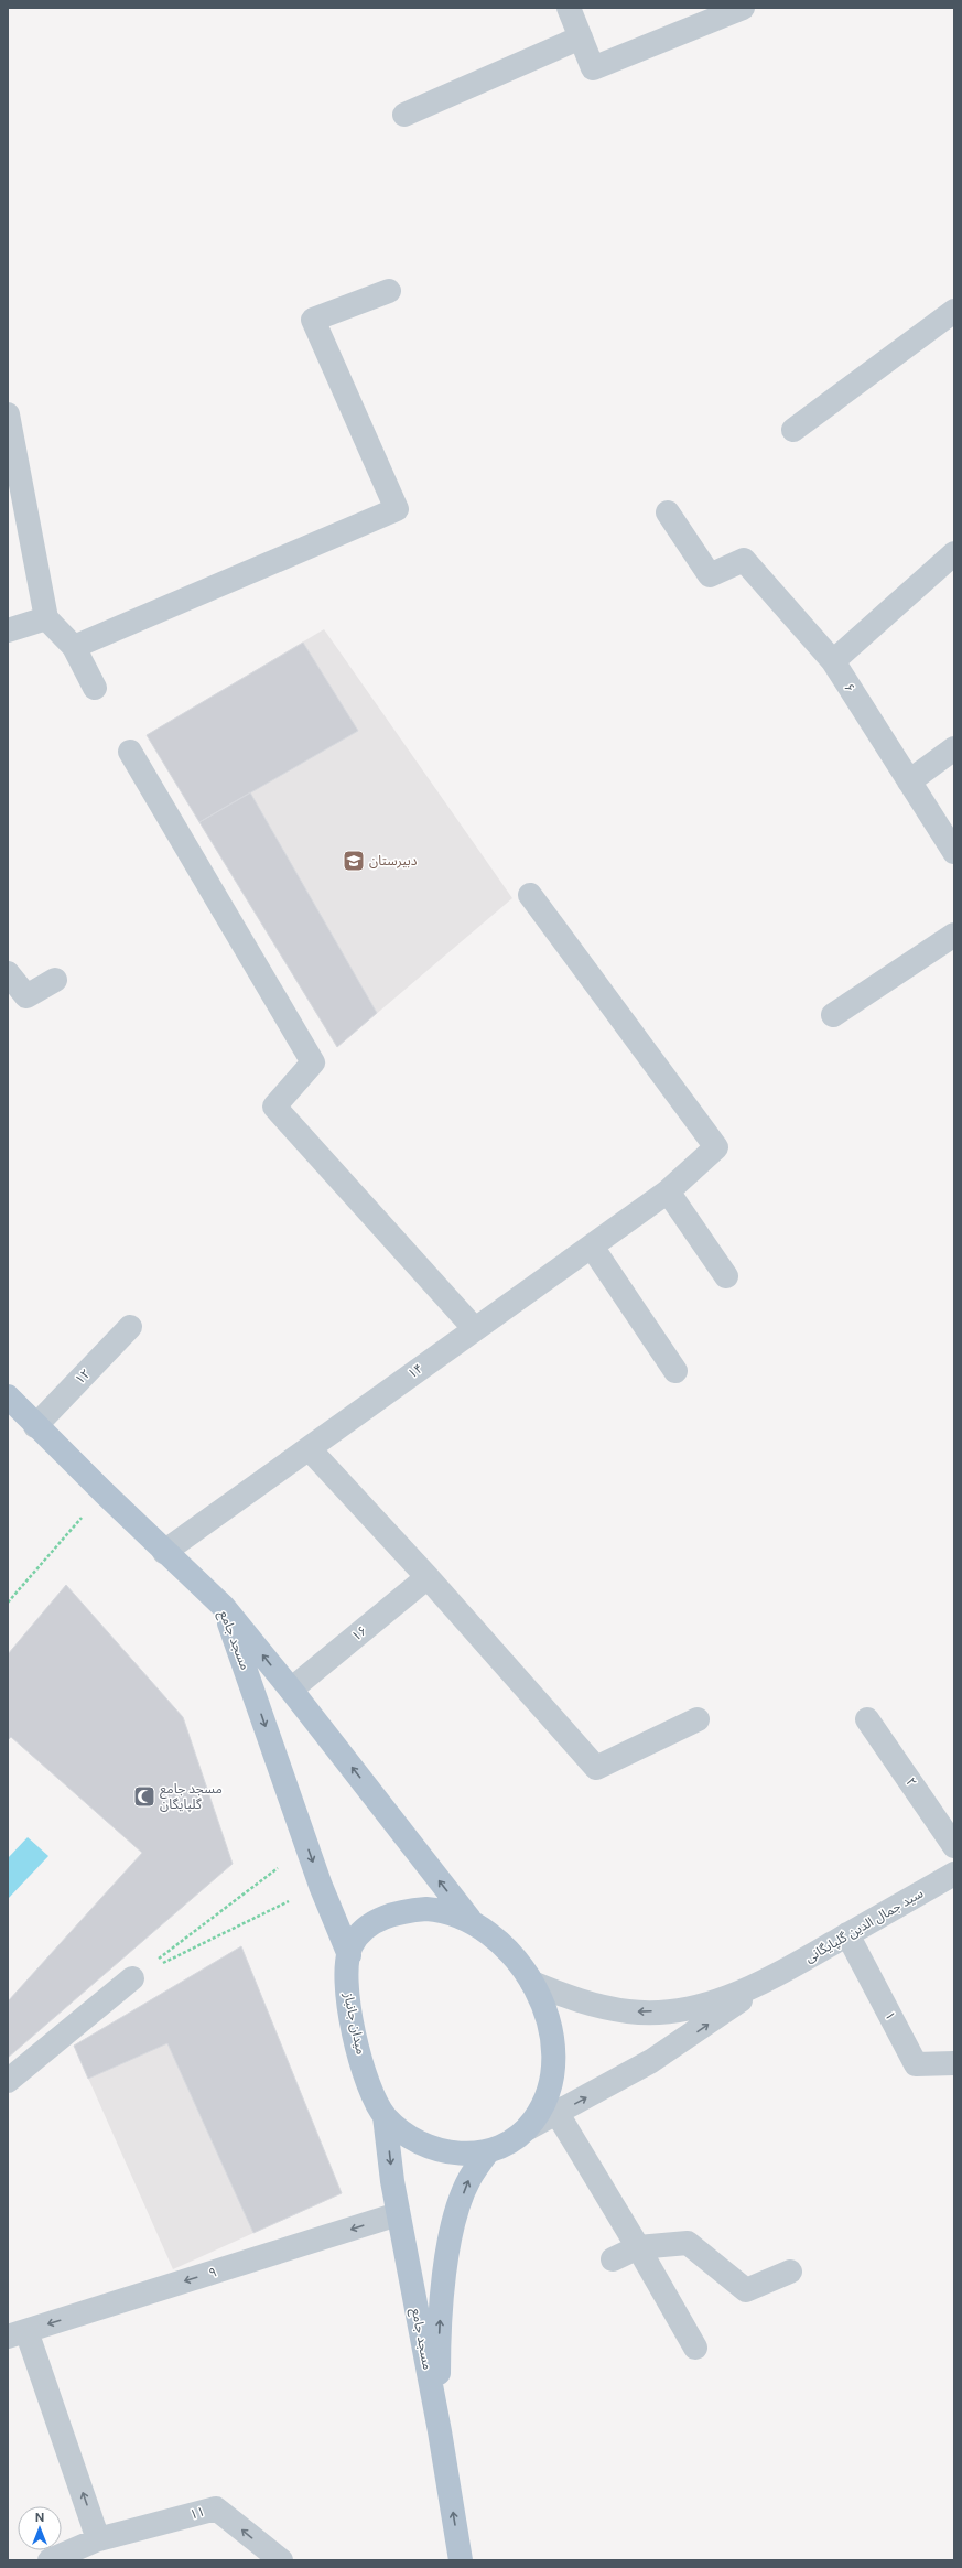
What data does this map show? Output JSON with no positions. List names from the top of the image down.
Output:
{
  "streets": {
    "main road": ["مسجد جامع", "میدان جانباز"],
    "street": [
      "۶",
      "۱۴",
      "۱۲",
      "۱۶",
      "۲",
      "سید جمال الدین گلپایگانی",
      "۱",
      "۹",
      "۱۱"
    ]
  },
  "crossings": [
    ["۱۴", "مسجد جامع"],
    ["۱۲", "مسجد جامع"],
    ["مسجد جامع", "میدان جانباز"],
    ["مسجد جامع", "۹"],
    ["سید جمال الدین گلپایگانی", "۱"]
  ],
  "one_way": ["۹", "۱۱"],
  "places": {
    "school or university": ["دبیرستان"],
    "mosque": ["مسجد جامع گلپایگان"]
  },
  "north": "top"
}
